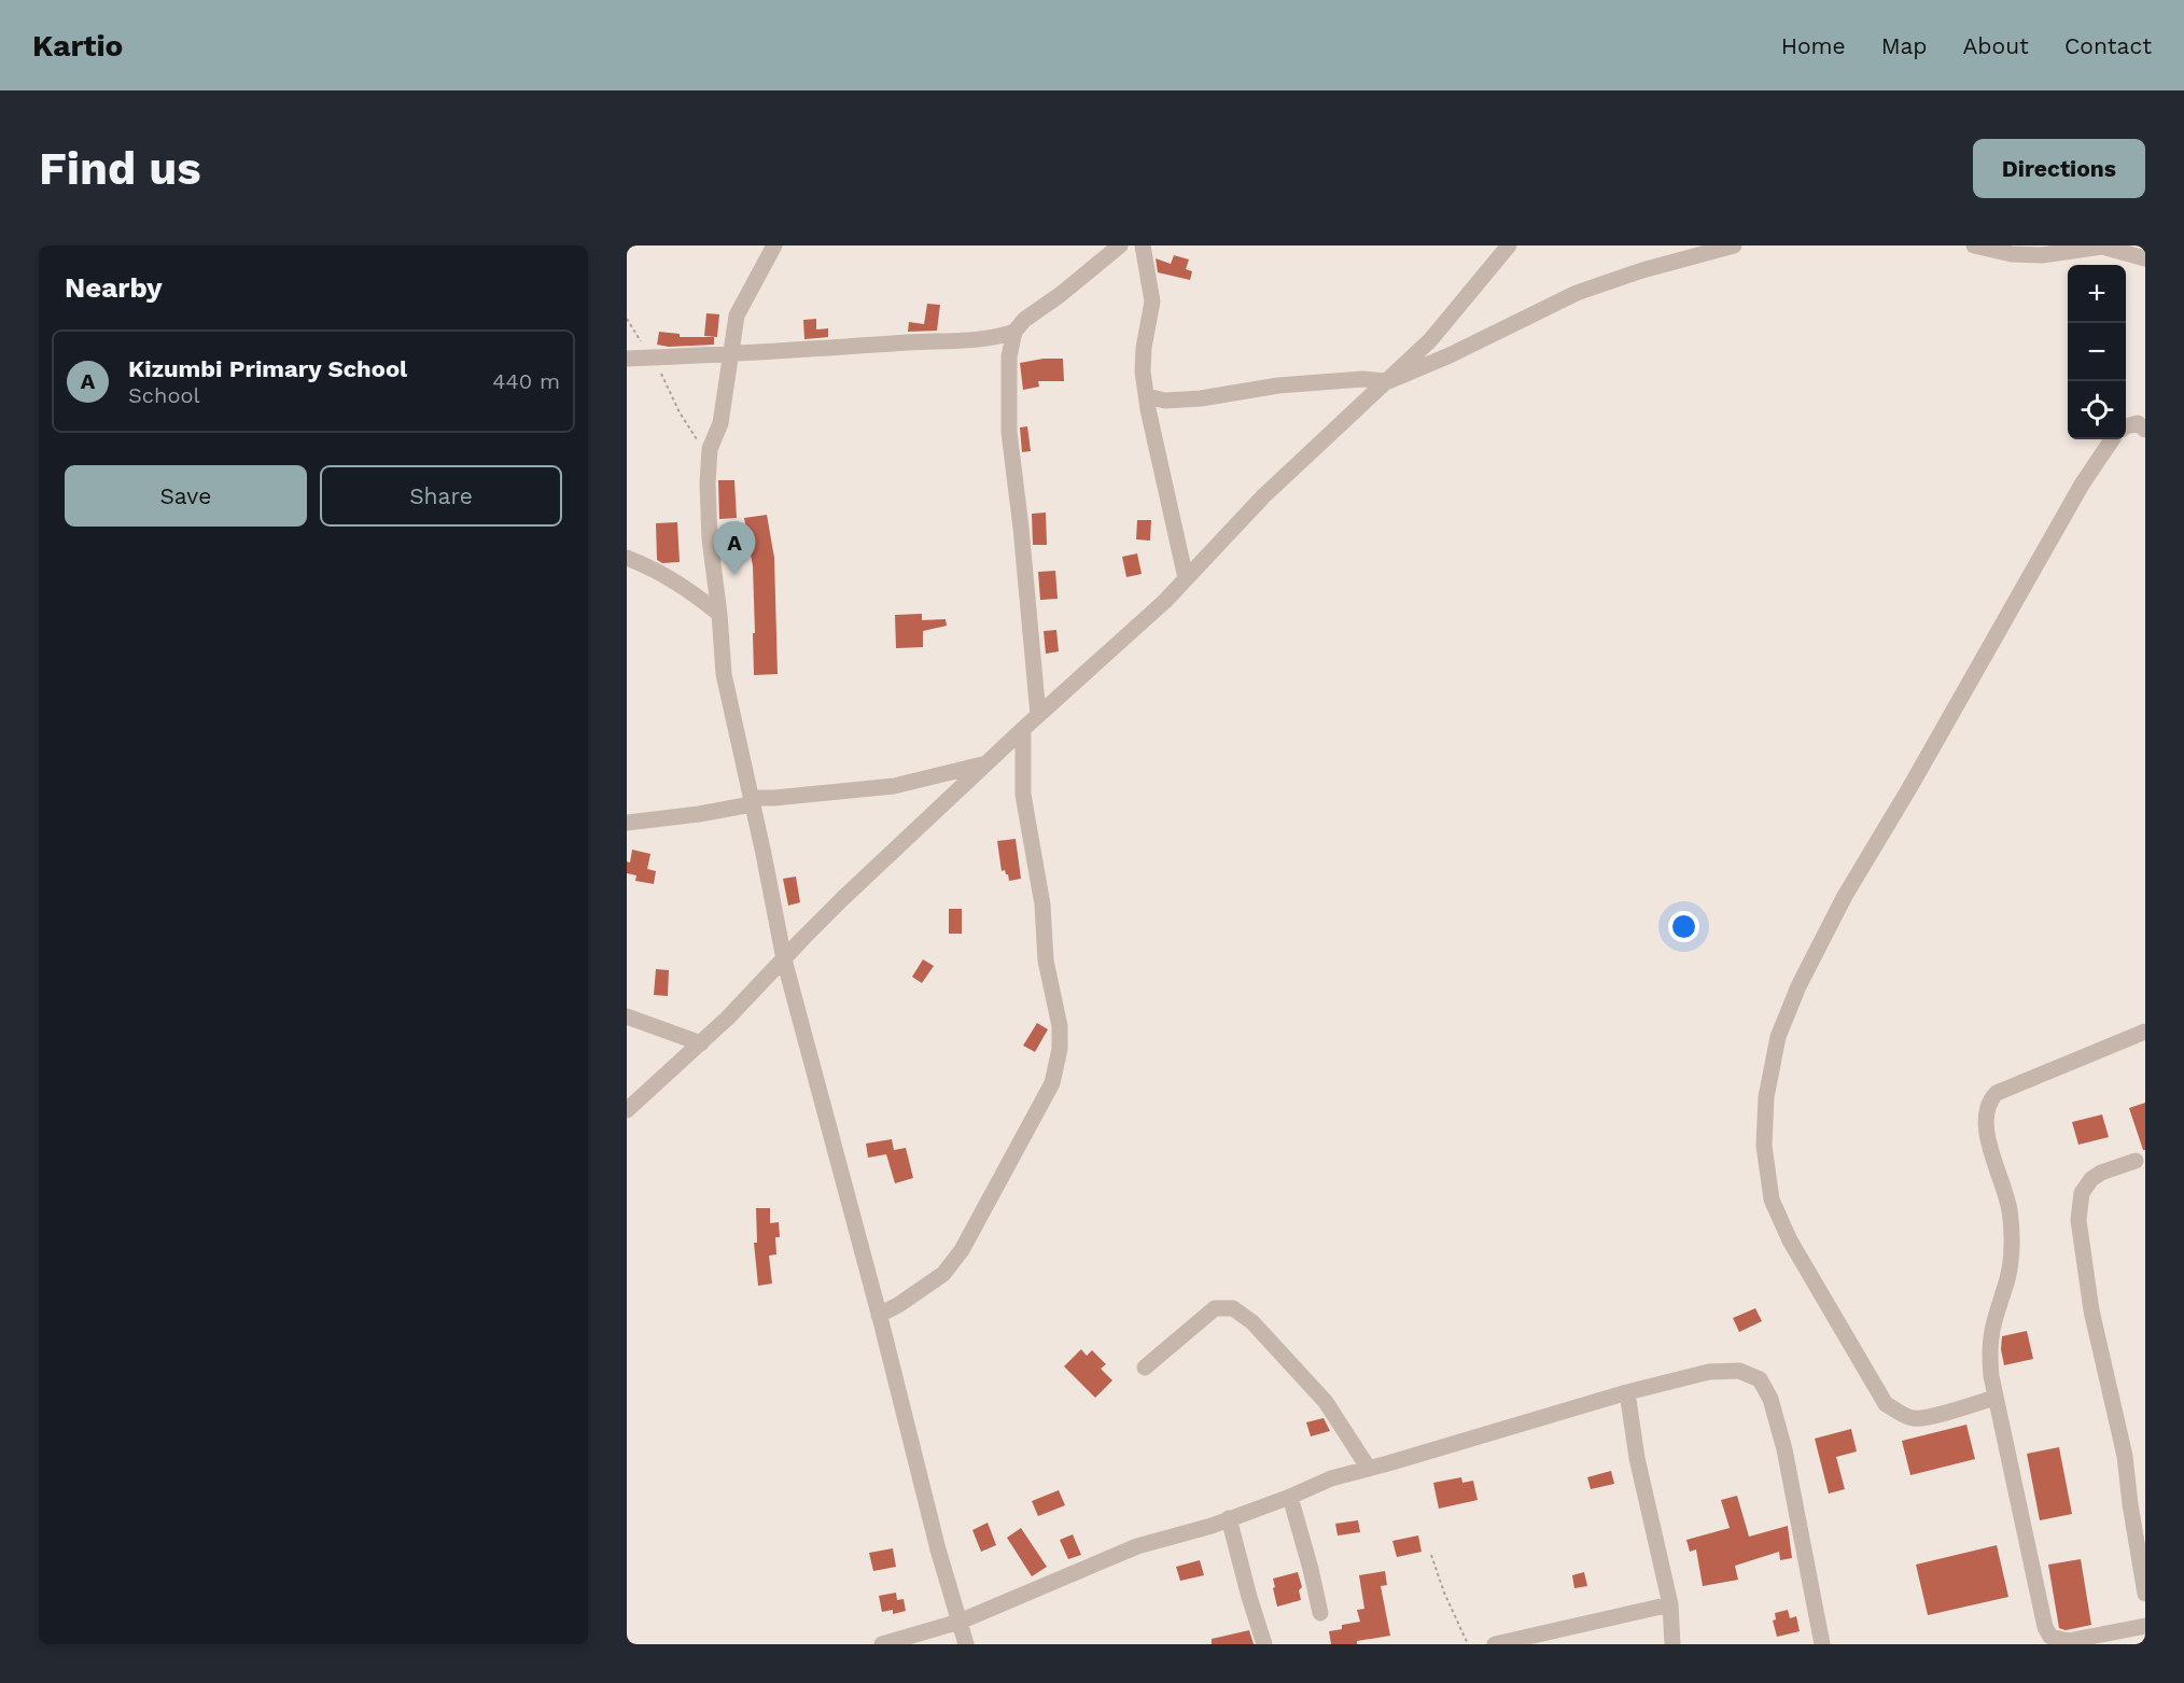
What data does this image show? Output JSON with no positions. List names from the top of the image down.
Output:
{
  "page": {
    "header": "Kartio",
    "nav": [
      "Home",
      "Map",
      "About",
      "Contact"
    ],
    "buttons": [
      "Directions",
      ["Save", "Share"]
    ],
    "title": "Find us",
    "heading": "Nearby",
    "map_buttons": ["+", "−"],
    "list": [
      {
        "mark": "A",
        "name": "Kizumbi Primary School",
        "note": "School",
        "value": "440 m"
      }
    ],
    "pins": "A"
  }
}
